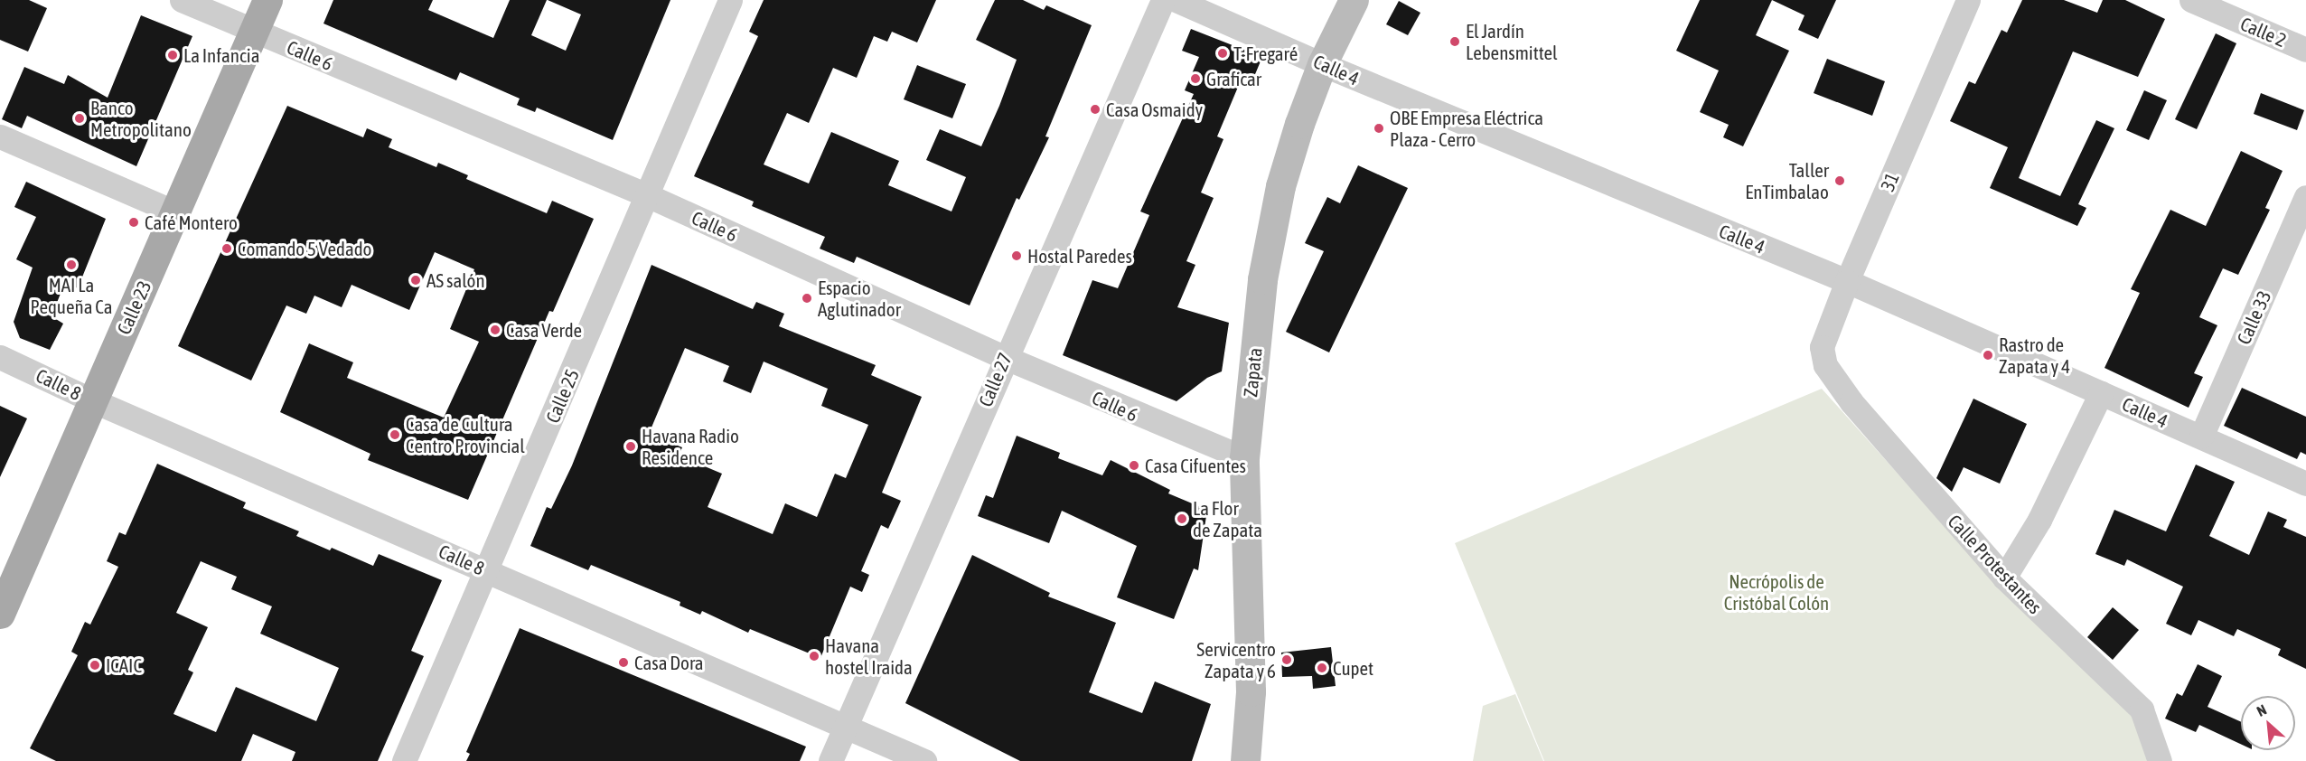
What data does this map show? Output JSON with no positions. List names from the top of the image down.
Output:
{
  "streets": {
    "main road": ["Calle 23", "Zapata"],
    "street": [
      "Calle 2",
      "Calle 6",
      "Calle 4",
      "31",
      "Calle 33",
      "Calle 27",
      "Calle 8",
      "Calle 25",
      "Calle Protestantes"
    ]
  },
  "crossings": [
    ["Calle 6", "Calle 23"],
    ["Calle 6", "Zapata"],
    ["Calle 6", "Calle 27"],
    ["Calle 6", "Calle 25"],
    ["Calle 4", "31"],
    ["Calle 4", "Calle 33"],
    ["Calle 4", "Zapata"],
    ["31", "Calle Protestantes"],
    ["Calle 23", "Calle 8"],
    ["Calle 27", "Calle 8"],
    ["Calle 8", "Calle 25"]
  ],
  "parks": ["Necrópolis de Cristóbal Colón"],
  "places": [
    "El Jardín Lebensmittel",
    "T-Fregaré",
    "La Infancia",
    "Graficar",
    "Casa Osmaidy",
    "Banco Metropolitano",
    "OBE Empresa Eléctrica Plaza - Cerro",
    "Taller EnTimbalao",
    "Café Montero",
    "Comando 5 Vedado",
    "Hostal Paredes",
    "MAI La Pequeña Ca",
    "AS salón",
    "Espacio Aglutinador",
    "Casa Verde",
    "Rastro de Zapata y 4",
    "Casa de Cultura Centro Provincial",
    "Havana Radio Residence",
    "Casa Cifuentes",
    "La Flor de Zapata",
    "Havana hostel Iraida",
    "Servicentro Zapata y 6",
    "Casa Dora",
    "ICAIC",
    "Cupet"
  ],
  "north": "top left"
}
